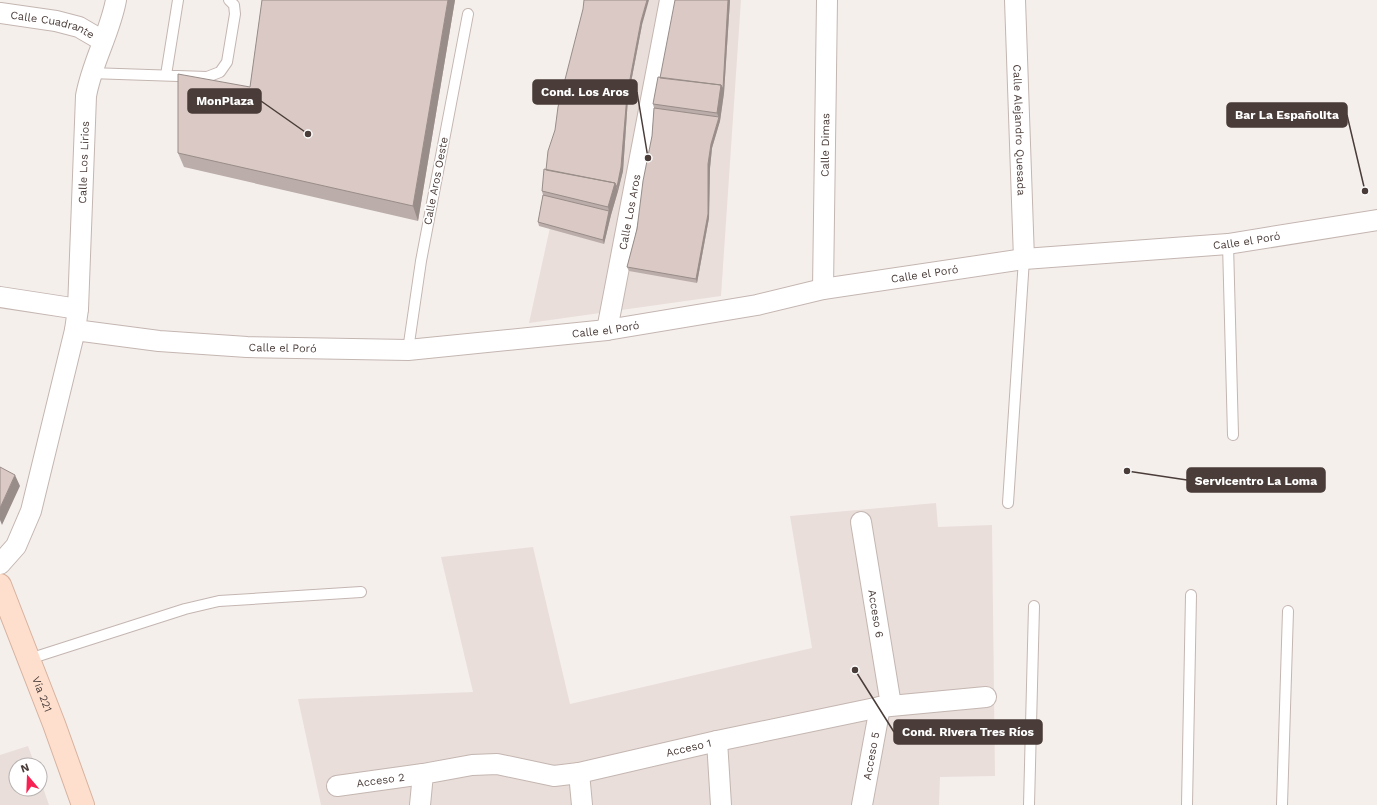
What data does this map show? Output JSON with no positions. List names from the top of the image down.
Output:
{
  "streets": {
    "main road": ["Vía 221"],
    "street": [
      "Calle Cuadrante",
      "Calle Alejandro Quesada",
      "Calle Dimas",
      "Calle Los Lirios",
      "Calle Los Aros",
      "Calle el Poró",
      "Acceso 6",
      "Acceso 1",
      "Acceso 5",
      "Acceso 2"
    ],
    "lane": ["Calle Aros Oeste"]
  },
  "crossings": [
    ["Calle Cuadrante", "Calle Los Lirios"],
    ["Calle Alejandro Quesada", "Calle el Poró"],
    ["Calle Dimas", "Calle el Poró"],
    ["Calle Los Lirios", "Calle el Poró"],
    ["Calle Aros Oeste", "Calle el Poró"],
    ["Calle Los Aros", "Calle el Poró"],
    ["Acceso 6", "Acceso 1"],
    ["Acceso 6", "Acceso 5"],
    ["Acceso 1", "Acceso 5"],
    ["Acceso 1", "Acceso 2"]
  ],
  "places": [
    "MonPlaza",
    "Cond. Los Aros",
    "Bar La Españolita",
    "Servicentro La Loma",
    "Cond. Rivera Tres Ríos"
  ],
  "north": "top"
}
